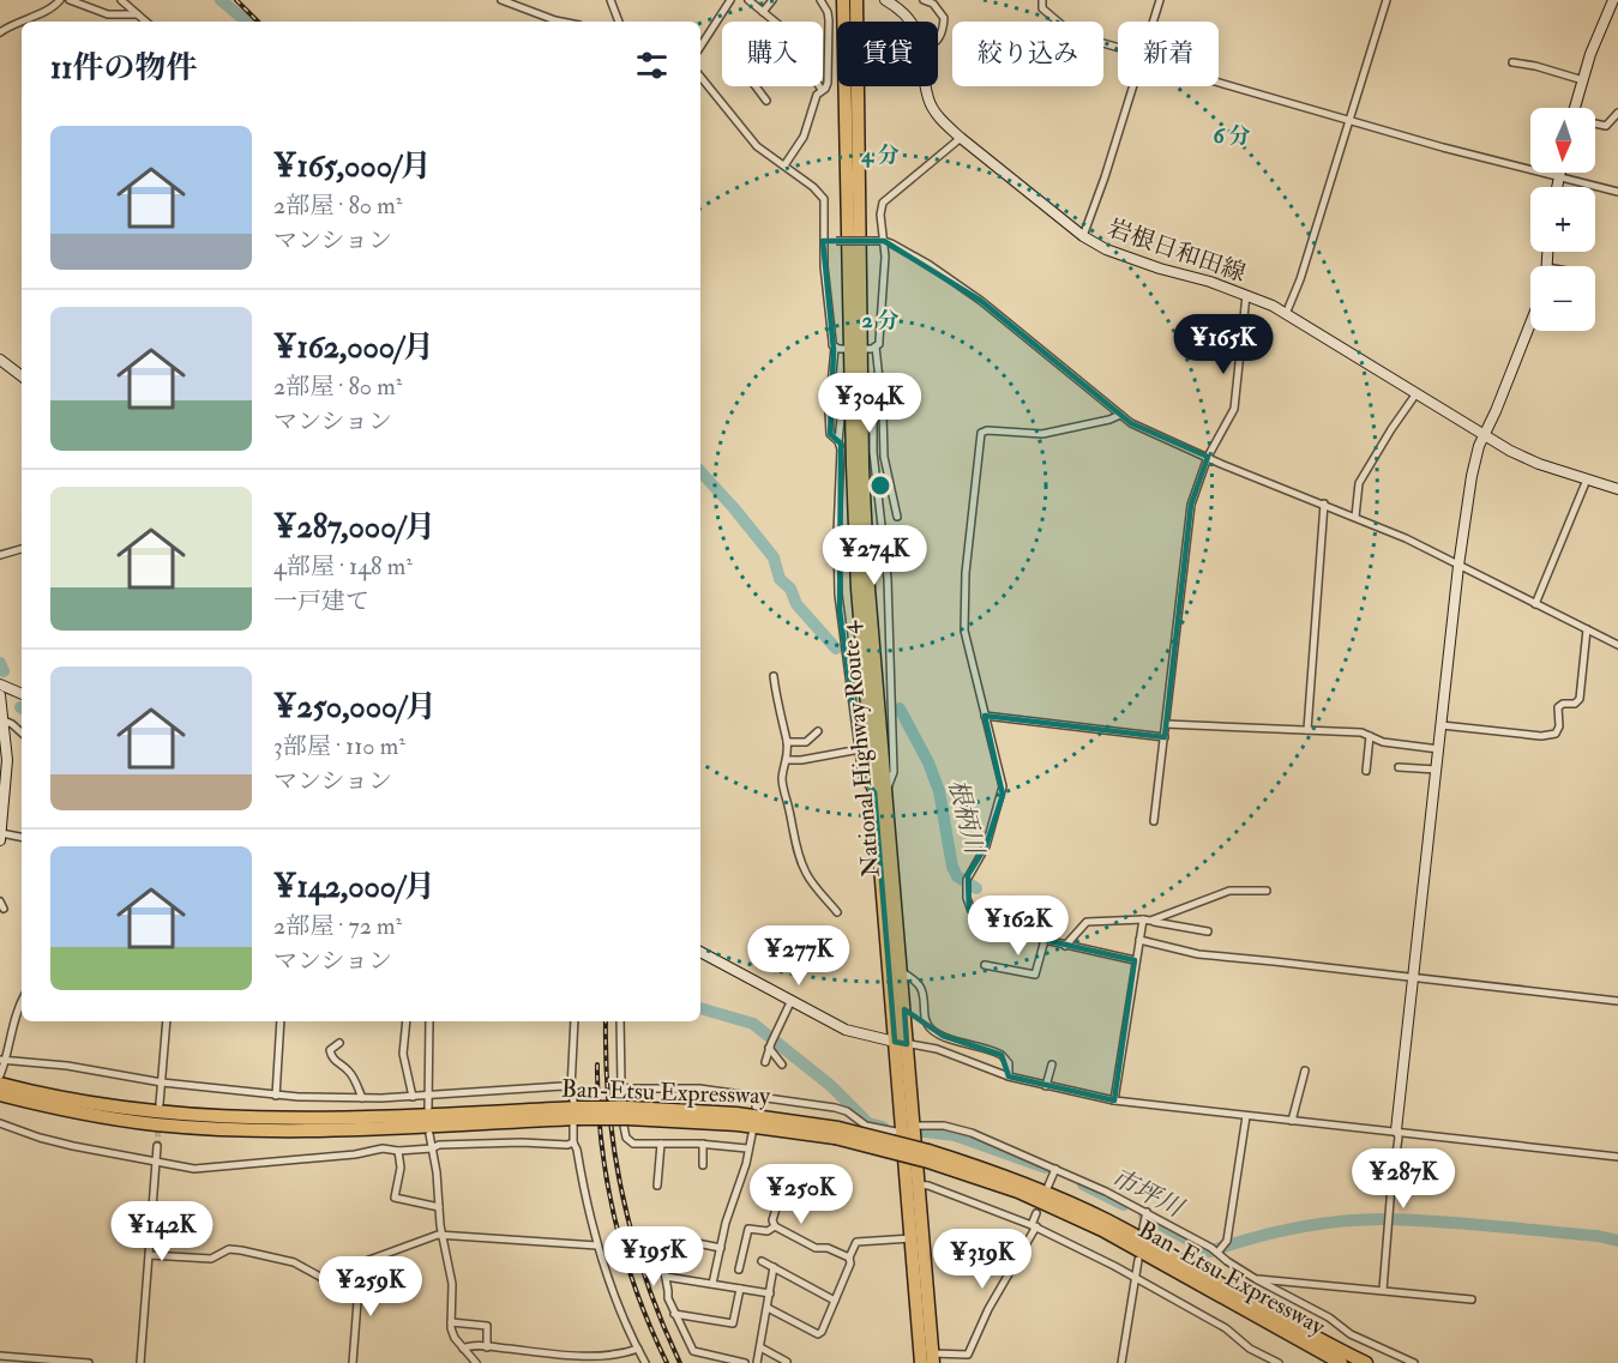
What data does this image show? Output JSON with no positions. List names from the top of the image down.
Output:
{
  "streets": {
    "highway": ["National Highway Route 4", "Ban-Etsu Expressway"],
    "street": ["岩根日和田線"]
  },
  "water": ["根柄川", "市坪川"],
  "north": "bottom",
  "page": {
    "chip": [
      "購入",
      "賃貸",
      "絞り込み",
      "新着"
    ],
    "heading": "11件の物件",
    "map_buttons": ["+", "−"],
    "list": [
      {
        "name": "¥165,000/月",
        "note": "2部屋 · 80 m² · マンション"
      },
      {
        "name": "¥162,000/月",
        "note": "2部屋 · 80 m² · マンション"
      },
      {
        "name": "¥287,000/月",
        "note": "4部屋 · 148 m² · 一戸建て"
      },
      {
        "name": "¥250,000/月",
        "note": "3部屋 · 110 m² · マンション"
      },
      {
        "name": "¥142,000/月",
        "note": "2部屋 · 72 m² · マンション"
      }
    ],
    "price": [
      "¥165K",
      "¥304K",
      "¥274K",
      "¥162K",
      "¥277K",
      "¥287K",
      "¥250K",
      "¥142K",
      "¥195K",
      "¥319K",
      "¥259K"
    ]
  },
  "rings": ["6 分", "4 分", "2 分"]
}
